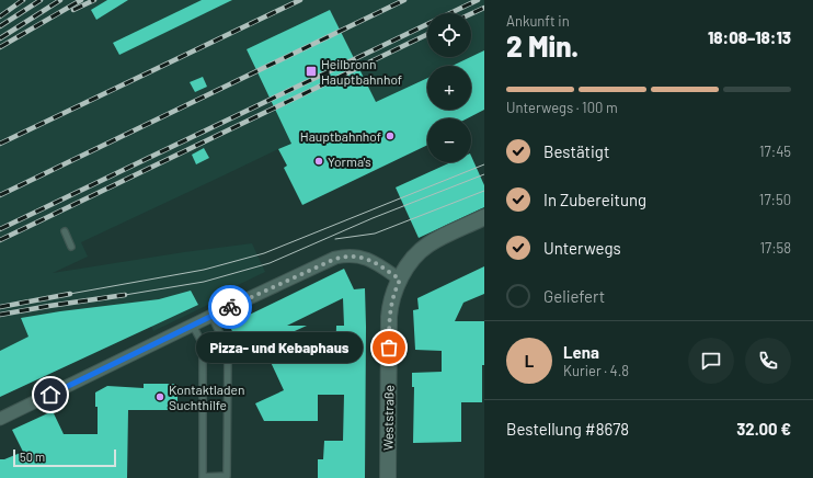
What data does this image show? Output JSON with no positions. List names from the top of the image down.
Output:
{
  "streets": {
    "street": ["Weststraße"]
  },
  "places": {
    "transit": ["Heilbronn Hauptbahnhof"],
    "other": [
      "Hauptbahnhof",
      "Yorma's",
      "Pizza- und Kebaphaus",
      "Kontaktladen Suchthilfe"
    ]
  },
  "scale_bar": "50 m",
  "page": {
    "heading": ["2 Min.", "Ankunft in", "18:08–18:13"],
    "panel": [
      "Lena",
      "Kurier · 4.8",
      "Bestellung #8678",
      "32.00 €"
    ],
    "map_buttons": ["+", "−"],
    "bar": "Unterwegs · 100 m",
    "list": [
      ["Bestätigt", "17:45"],
      ["In Zubereitung", "17:50"],
      ["Unterwegs", "17:58"],
      "Geliefert"
    ],
    "bubble": "Pizza- und Kebaphaus",
    "round": "L",
    "scale": "50 m"
  }
}
